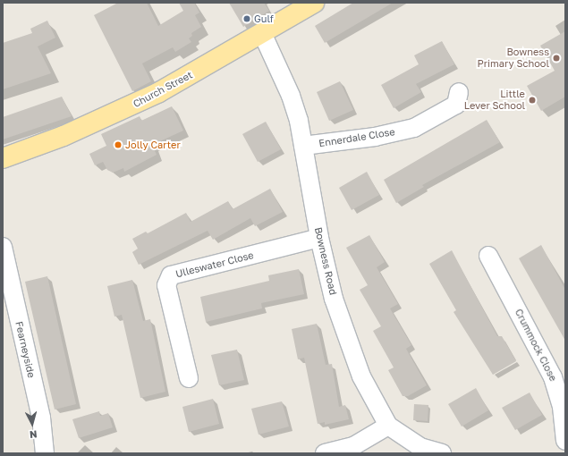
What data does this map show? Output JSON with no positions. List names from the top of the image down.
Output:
{
  "streets": {
    "main road": ["Church Street"],
    "street": [
      "Ennerdale Close",
      "Bowness Road",
      "Ulleswater Close",
      "Crummock Close",
      "Fearneyside"
    ]
  },
  "crossings": [
    ["Church Street", "Bowness Road"],
    ["Ennerdale Close", "Bowness Road"],
    ["Bowness Road", "Ulleswater Close"]
  ],
  "places": [
    "Gulf",
    "Bowness Primary School",
    "Little Lever School",
    "Jolly Carter"
  ],
  "north": "bottom"
}
